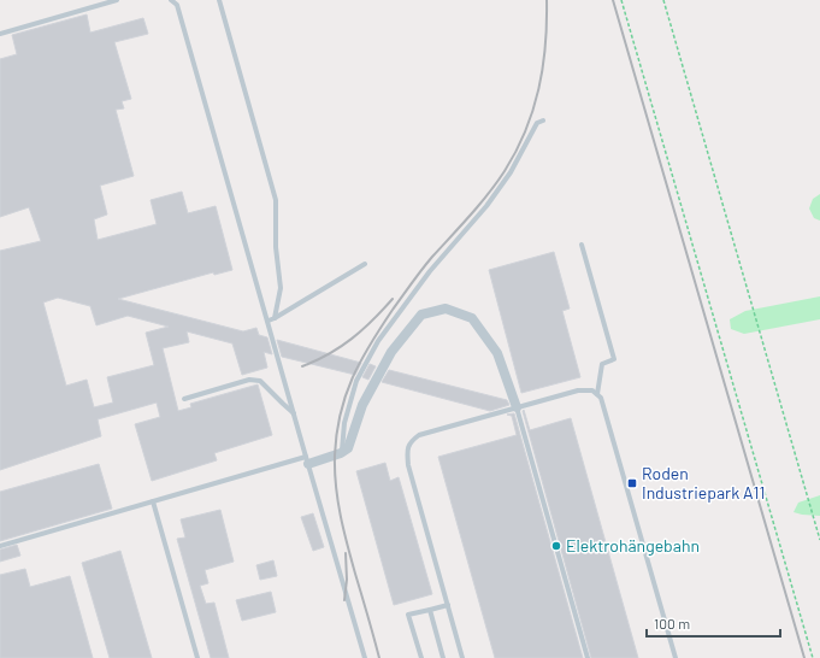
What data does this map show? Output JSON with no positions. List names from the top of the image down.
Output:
{
  "places": {
    "transit": ["Roden Industriepark A11"],
    "other": ["Elektrohängebahn"]
  },
  "scale_bar": "100 m"
}
